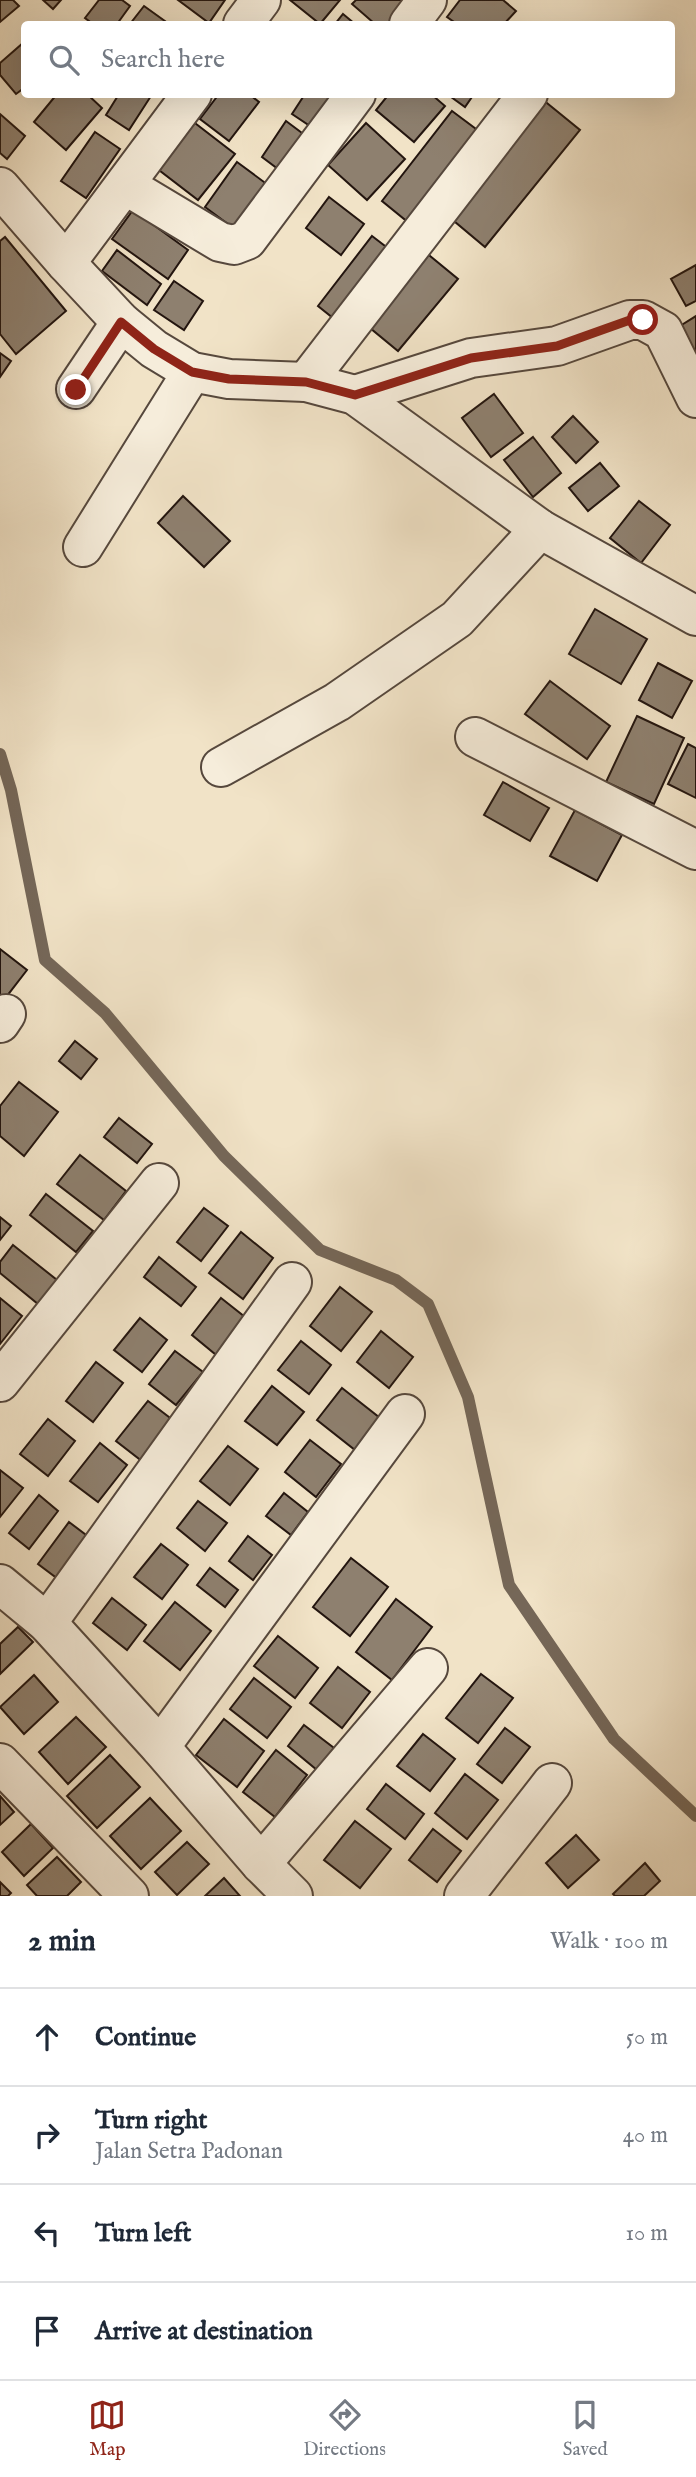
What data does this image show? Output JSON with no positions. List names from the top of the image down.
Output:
{
  "page": {
    "search": "Search here",
    "heading": ["2 min", "Walk · 100 m"],
    "list": [
      ["Continue", "50 m"],
      ["Turn right", "Jalan Setra Padonan", "40 m"],
      ["Turn left", "10 m"],
      "Arrive at destination"
    ],
    "nav": ["Map", "Directions", "Saved"]
  }
}
